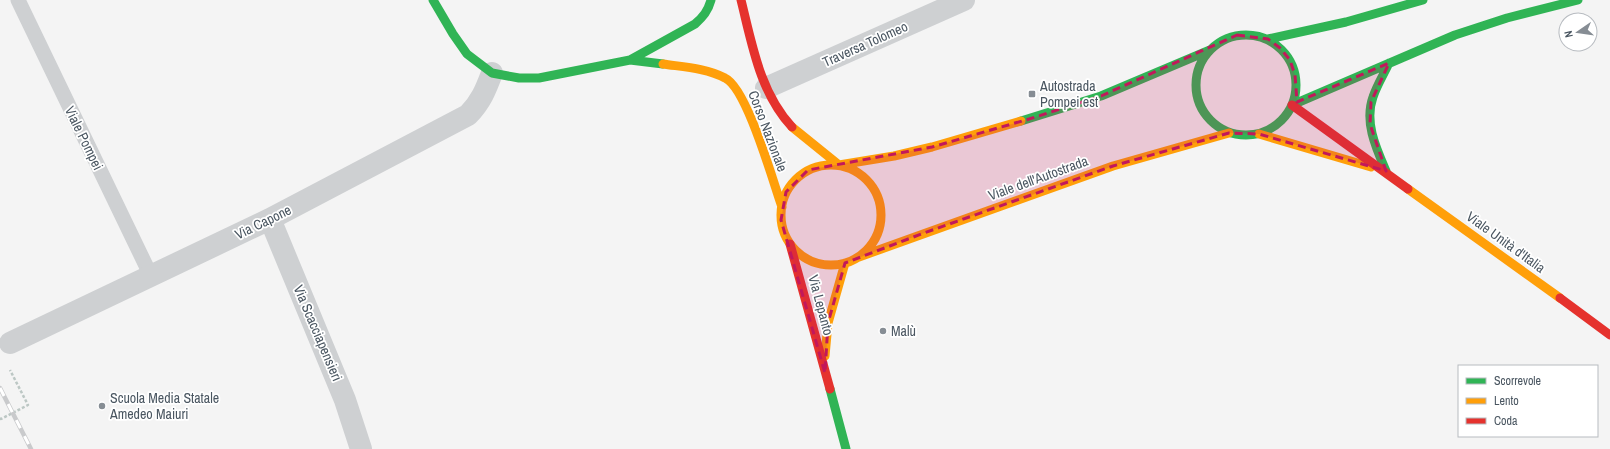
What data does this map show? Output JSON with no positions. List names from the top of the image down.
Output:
{
  "streets": {
    "main road": [
      "Corso Nazionale",
      "Viale dell'Autostrada",
      "Viale Unità d'Italia",
      "Via Lepanto"
    ],
    "street": ["Traversa Tolomeo", "Via Capone", "Via Scacciapensieri"],
    "lane": ["Viale Pompei"]
  },
  "crossings": [
    ["Traversa Tolomeo", "Corso Nazionale"],
    ["Corso Nazionale", "Viale dell'Autostrada"],
    ["Corso Nazionale", "Via Lepanto"],
    ["Viale Pompei", "Via Capone"],
    ["Viale dell'Autostrada", "Viale Unità d'Italia"],
    ["Viale dell'Autostrada", "Via Lepanto"],
    ["Via Capone", "Via Scacciapensieri"]
  ],
  "places": {
    "transit": ["Autostrada Pompei est"],
    "other": ["Malù", "Scuola Media Statale Amedeo Maiuri"]
  },
  "legend": ["Scorrevole", "Lento", "Coda"],
  "north": "left"
}
